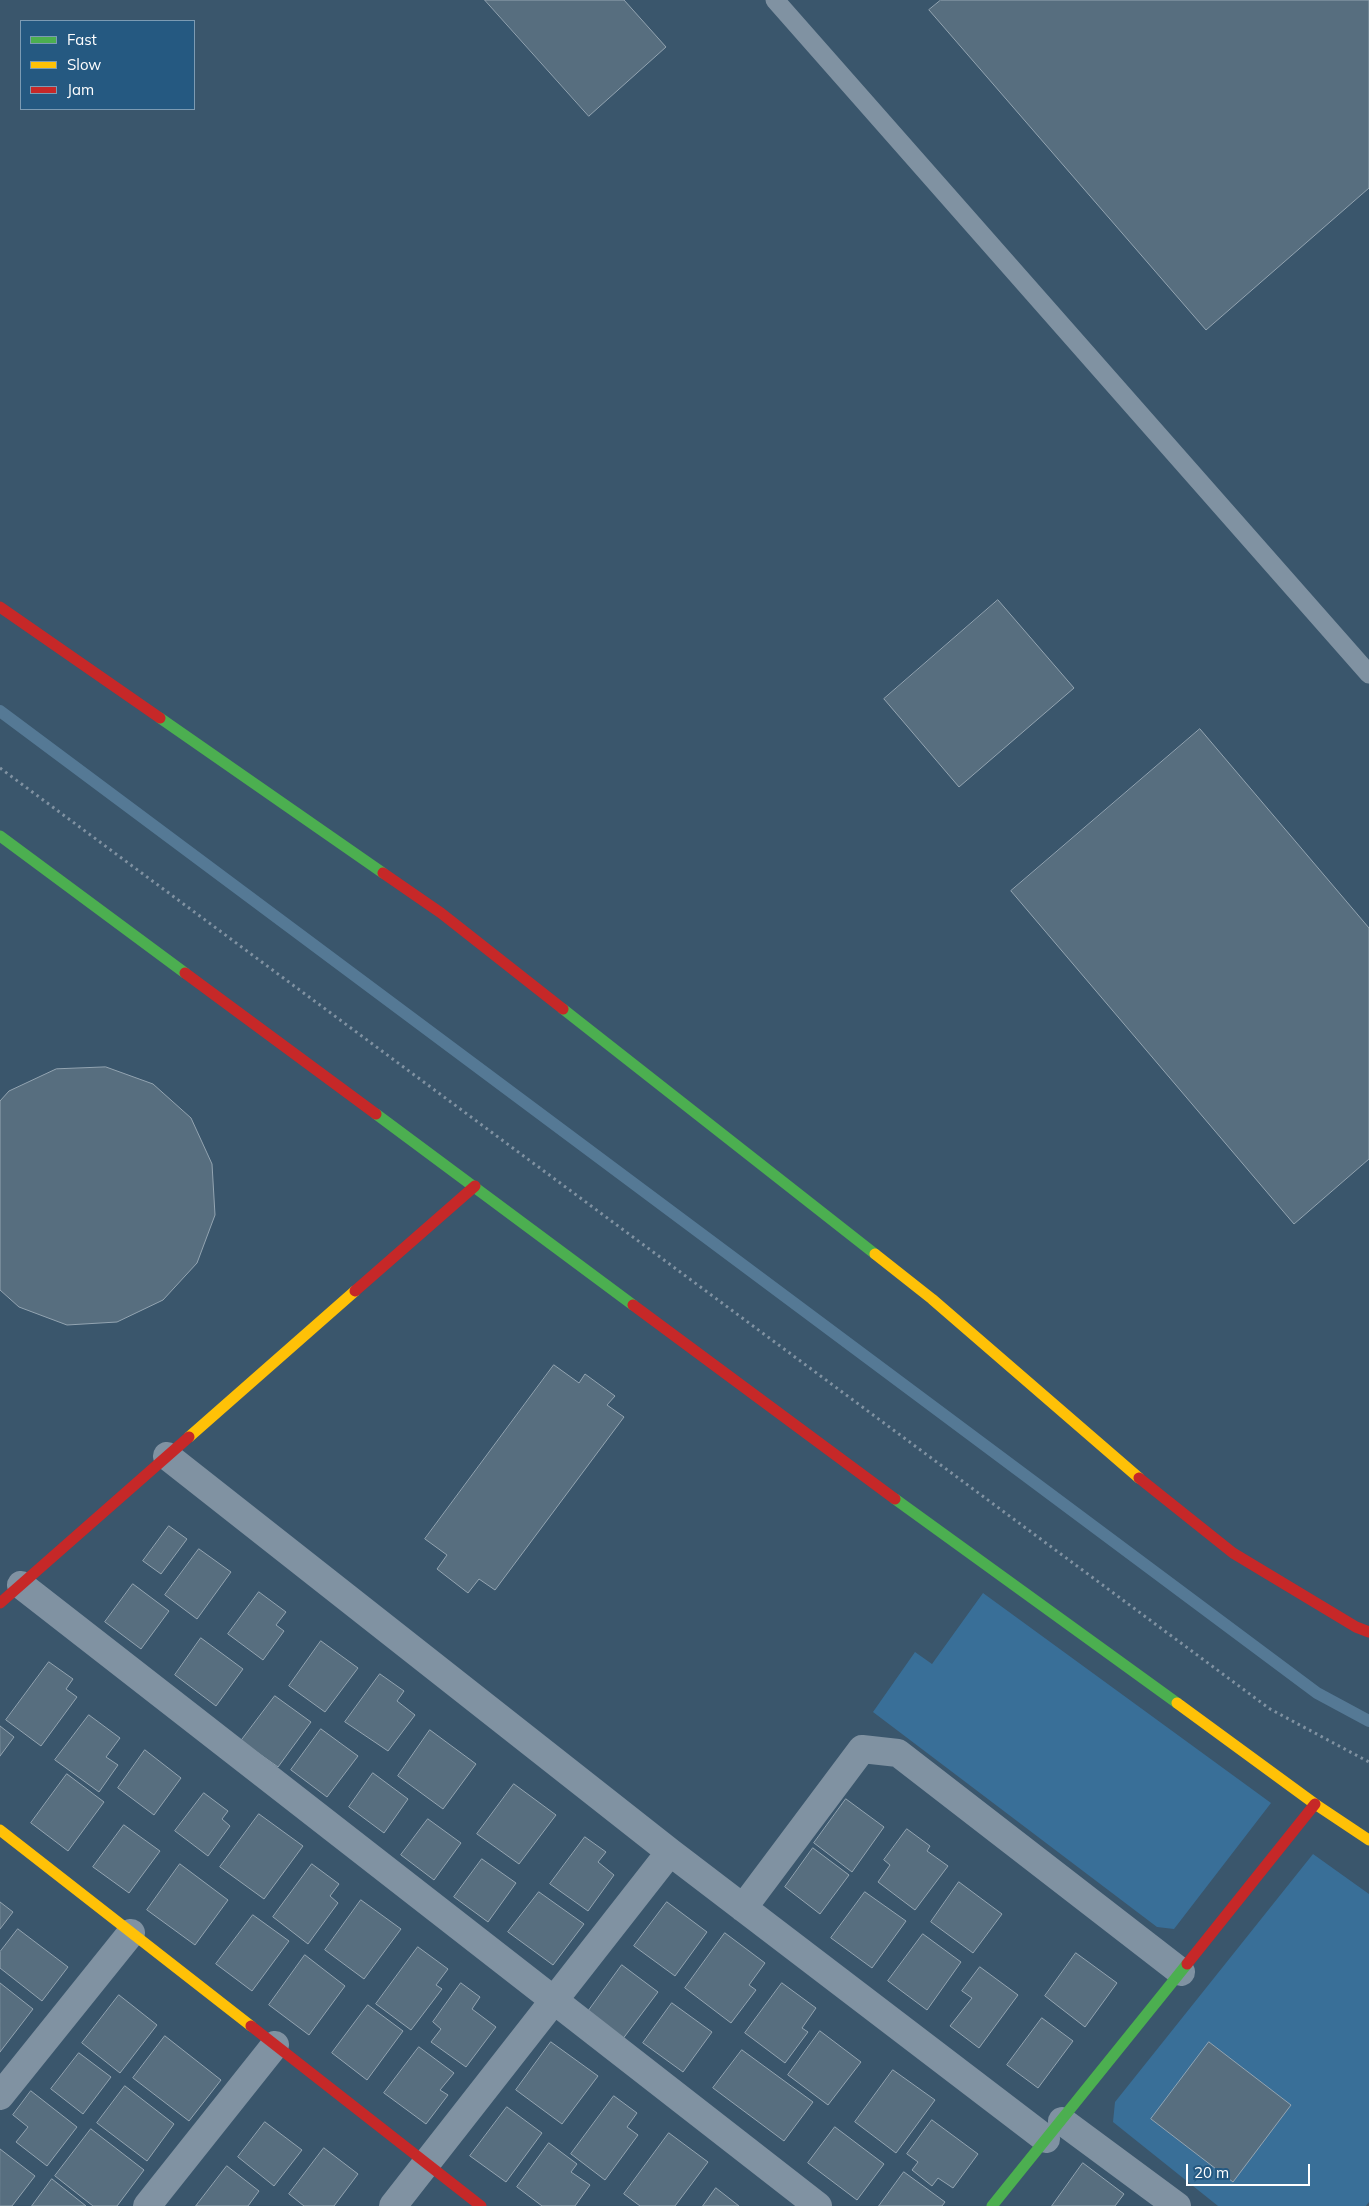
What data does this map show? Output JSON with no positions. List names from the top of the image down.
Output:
{
  "legend": ["Fast", "Slow", "Jam"],
  "scale_bar": "20 m"
}
